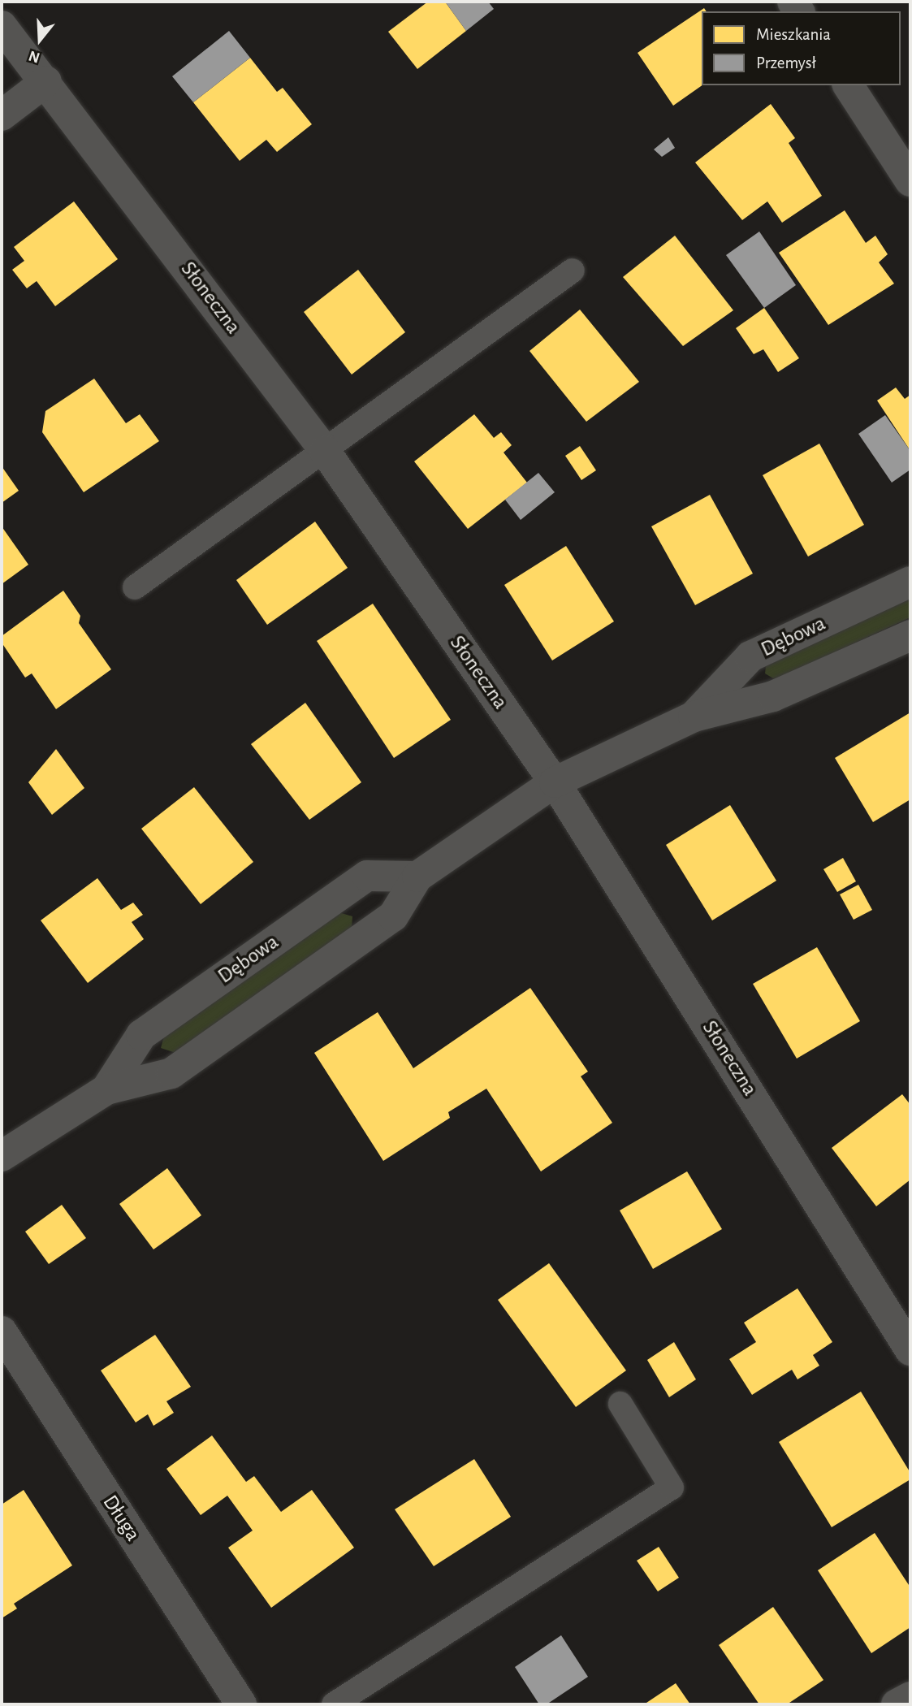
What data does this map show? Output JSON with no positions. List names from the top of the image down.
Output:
{
  "streets": {
    "street": ["Słoneczna", "Dębowa", "Długa"]
  },
  "crossings": [
    ["Słoneczna", "Dębowa"]
  ],
  "legend": ["Mieszkania", "Przemysł"],
  "north": "bottom"
}
